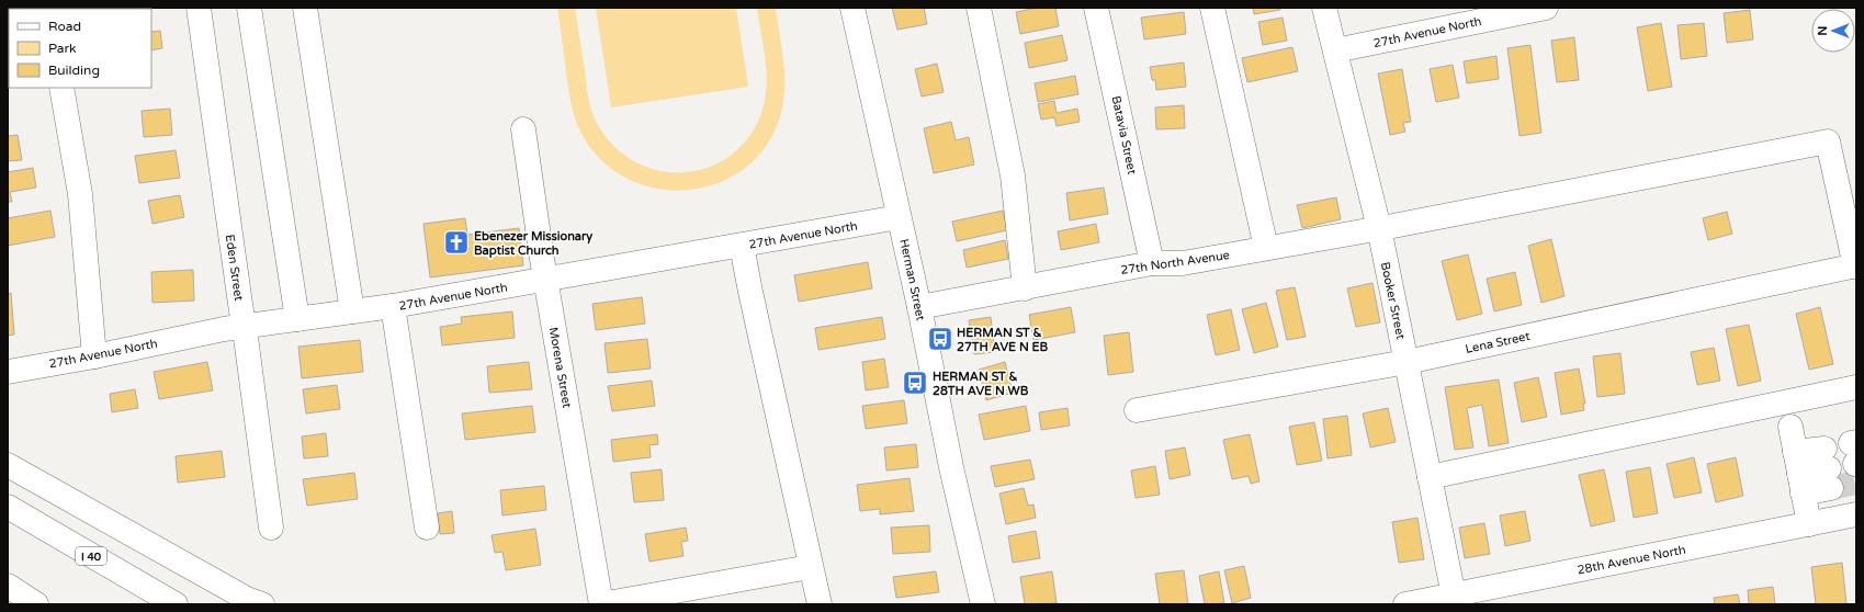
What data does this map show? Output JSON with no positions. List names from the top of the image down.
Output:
{
  "streets": {
    "main road": [
      "27th Avenue North",
      "Batavia Street",
      "27th North Avenue",
      "Eden Street",
      "Herman Street",
      "Booker Street",
      "Lena Street",
      "Morena Street",
      "I 40",
      "28th Avenue North"
    ]
  },
  "crossings": [
    ["27th Avenue North", "Eden Street"],
    ["27th Avenue North", "Herman Street"],
    ["27th Avenue North", "Booker Street"],
    ["27th Avenue North", "Morena Street"],
    ["Batavia Street", "27th North Avenue"],
    ["27th North Avenue", "Herman Street"],
    ["27th North Avenue", "Booker Street"],
    ["27th North Avenue", "Lena Street"],
    ["Booker Street", "Lena Street"],
    ["Booker Street", "28th Avenue North"]
  ],
  "places": {
    "church": ["Ebenezer Missionary Baptist Church"],
    "bus stop": ["HERMAN ST & 27TH AVE N EB", "HERMAN ST & 28TH AVE N WB"]
  },
  "legend": ["Road", "Park", "Building"],
  "north": "left"
}
